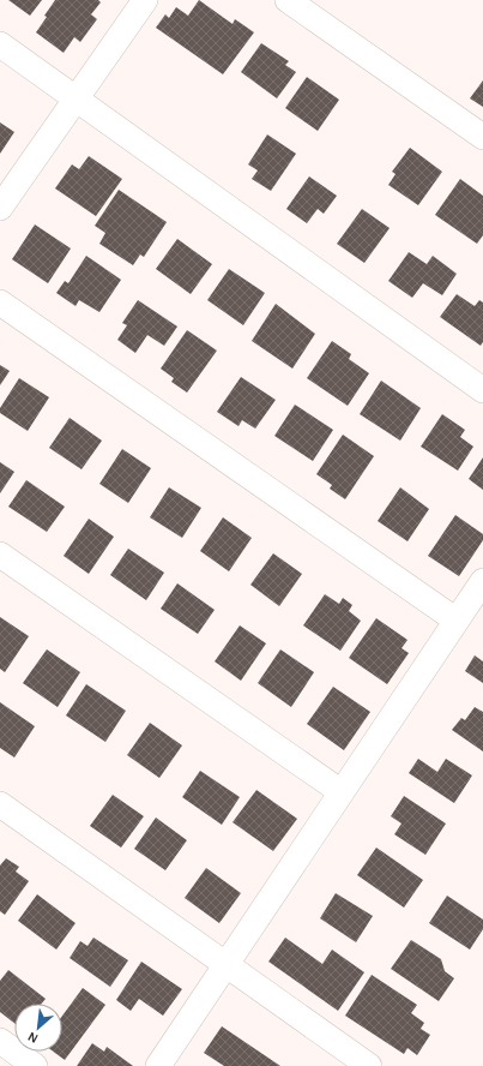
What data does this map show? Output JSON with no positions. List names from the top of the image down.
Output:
{
  "north": "bottom left"
}
